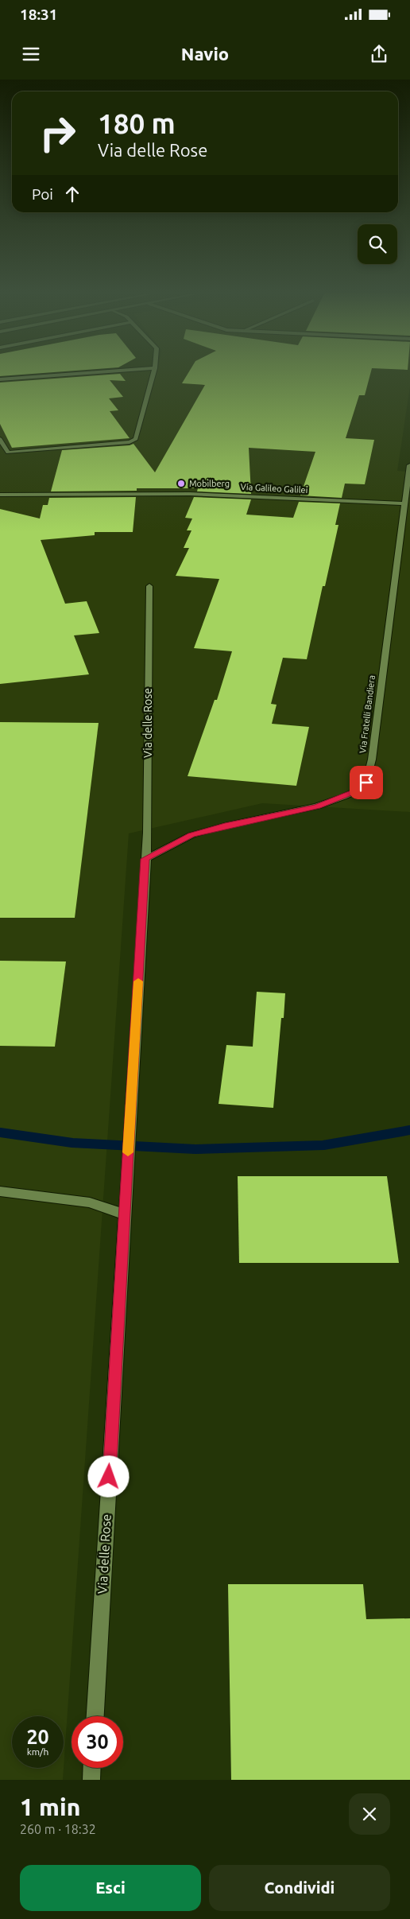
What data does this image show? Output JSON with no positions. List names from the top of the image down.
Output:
{
  "streets": {
    "street": ["Via Galileo Galilei", "Via Fratelli Bandiera", "Via delle Rose"]
  },
  "crossings": [
    ["Via Galileo Galilei", "Via Fratelli Bandiera"],
    ["Via Fratelli Bandiera", "Via delle Rose"]
  ],
  "places": ["Mobilberg"],
  "page": {
    "status": "18:31",
    "header": "Navio",
    "turn": ["180 m", "Via delle Rose"],
    "then": "Poi",
    "speed": "20 km/h",
    "limit": "30",
    "heading": ["1 min", "260 m · 18:32"],
    "buttons": ["Esci", "Condividi"]
  }
}
